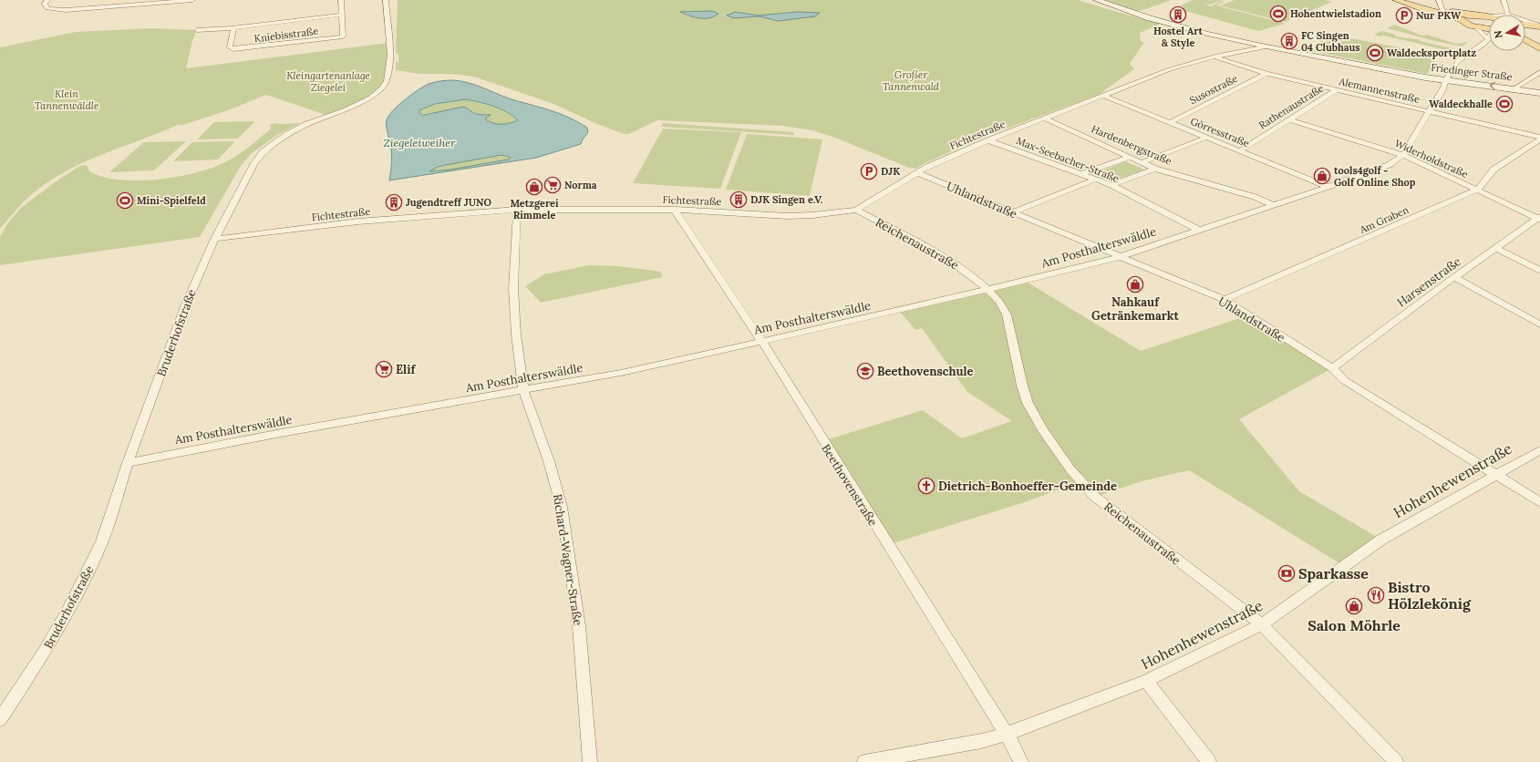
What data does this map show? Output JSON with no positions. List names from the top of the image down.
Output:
{
  "streets": {
    "main road": ["Friedinger Straße"],
    "street": [
      "Kniebisstraße",
      "Susostraße",
      "Alemannenstraße",
      "Rathenaustraße",
      "Görresstraße",
      "Fichtestraße",
      "Hardenbergstraße",
      "Widerholdstraße",
      "Max-Seebacher-Straße",
      "Uhlandstraße",
      "Am Graben",
      "Reichenaustraße",
      "Am Posthalterswäldle",
      "Harsenstraße",
      "Bruderhofstraße",
      "Hohenhewenstraße",
      "Beethovenstraße",
      "Richard-Wagner-Straße"
    ]
  },
  "crossings": [
    ["Friedinger Straße", "Fichtestraße"],
    ["Friedinger Straße", "Am Posthalterswäldle"],
    ["Susostraße", "Alemannenstraße"],
    ["Susostraße", "Görresstraße"],
    ["Alemannenstraße", "Rathenaustraße"],
    ["Alemannenstraße", "Fichtestraße"],
    ["Alemannenstraße", "Am Graben"],
    ["Alemannenstraße", "Am Posthalterswäldle"],
    ["Rathenaustraße", "Görresstraße"],
    ["Rathenaustraße", "Widerholdstraße"],
    ["Görresstraße", "Fichtestraße"],
    ["Görresstraße", "Am Posthalterswäldle"],
    ["Fichtestraße", "Hardenbergstraße"],
    ["Fichtestraße", "Max-Seebacher-Straße"],
    ["Fichtestraße", "Uhlandstraße"],
    ["Fichtestraße", "Reichenaustraße"],
    ["Fichtestraße", "Bruderhofstraße"],
    ["Fichtestraße", "Beethovenstraße"],
    ["Fichtestraße", "Richard-Wagner-Straße"],
    ["Hardenbergstraße", "Am Posthalterswäldle"],
    ["Widerholdstraße", "Am Graben"],
    ["Widerholdstraße", "Am Posthalterswäldle"],
    ["Widerholdstraße", "Harsenstraße"],
    ["Max-Seebacher-Straße", "Am Posthalterswäldle"],
    ["Uhlandstraße", "Am Graben"],
    ["Uhlandstraße", "Am Posthalterswäldle"],
    ["Uhlandstraße", "Harsenstraße"],
    ["Uhlandstraße", "Hohenhewenstraße"],
    ["Reichenaustraße", "Am Posthalterswäldle"],
    ["Reichenaustraße", "Hohenhewenstraße"],
    ["Am Posthalterswäldle", "Bruderhofstraße"],
    ["Am Posthalterswäldle", "Beethovenstraße"],
    ["Am Posthalterswäldle", "Richard-Wagner-Straße"],
    ["Hohenhewenstraße", "Beethovenstraße"]
  ],
  "water": ["Ziegeleiweiher"],
  "parks": ["Großer Tannenwald", "Kleingartenanlage Ziegelei", "Klein Tannenwäldle"],
  "places": {
    "sports": [
      "Hohentwielstadion",
      "Waldecksportplatz",
      "Waldeckhalle",
      "Mini-Spielfeld"
    ],
    "building": [
      "Hostel Art & Style",
      "FC Singen 04 Clubhaus",
      "DJK Singen e.V.",
      "Jugendtreff JUNO"
    ],
    "parking": ["Nur PKW", "DJK"],
    "shop": [
      "tools4golf - Golf Online Shop",
      "Metzgerei Rimmele",
      "Nahkauf Getränkemarkt",
      "Salon Möhrle"
    ],
    "supermarket": ["Norma", "Elif"],
    "school or university": ["Beethovenschule"],
    "church": ["Dietrich-Bonhoeffer-Gemeinde"],
    "bank": ["Sparkasse"],
    "restaurant": ["Bistro Hölzlekönig"]
  },
  "north": "left"
}
